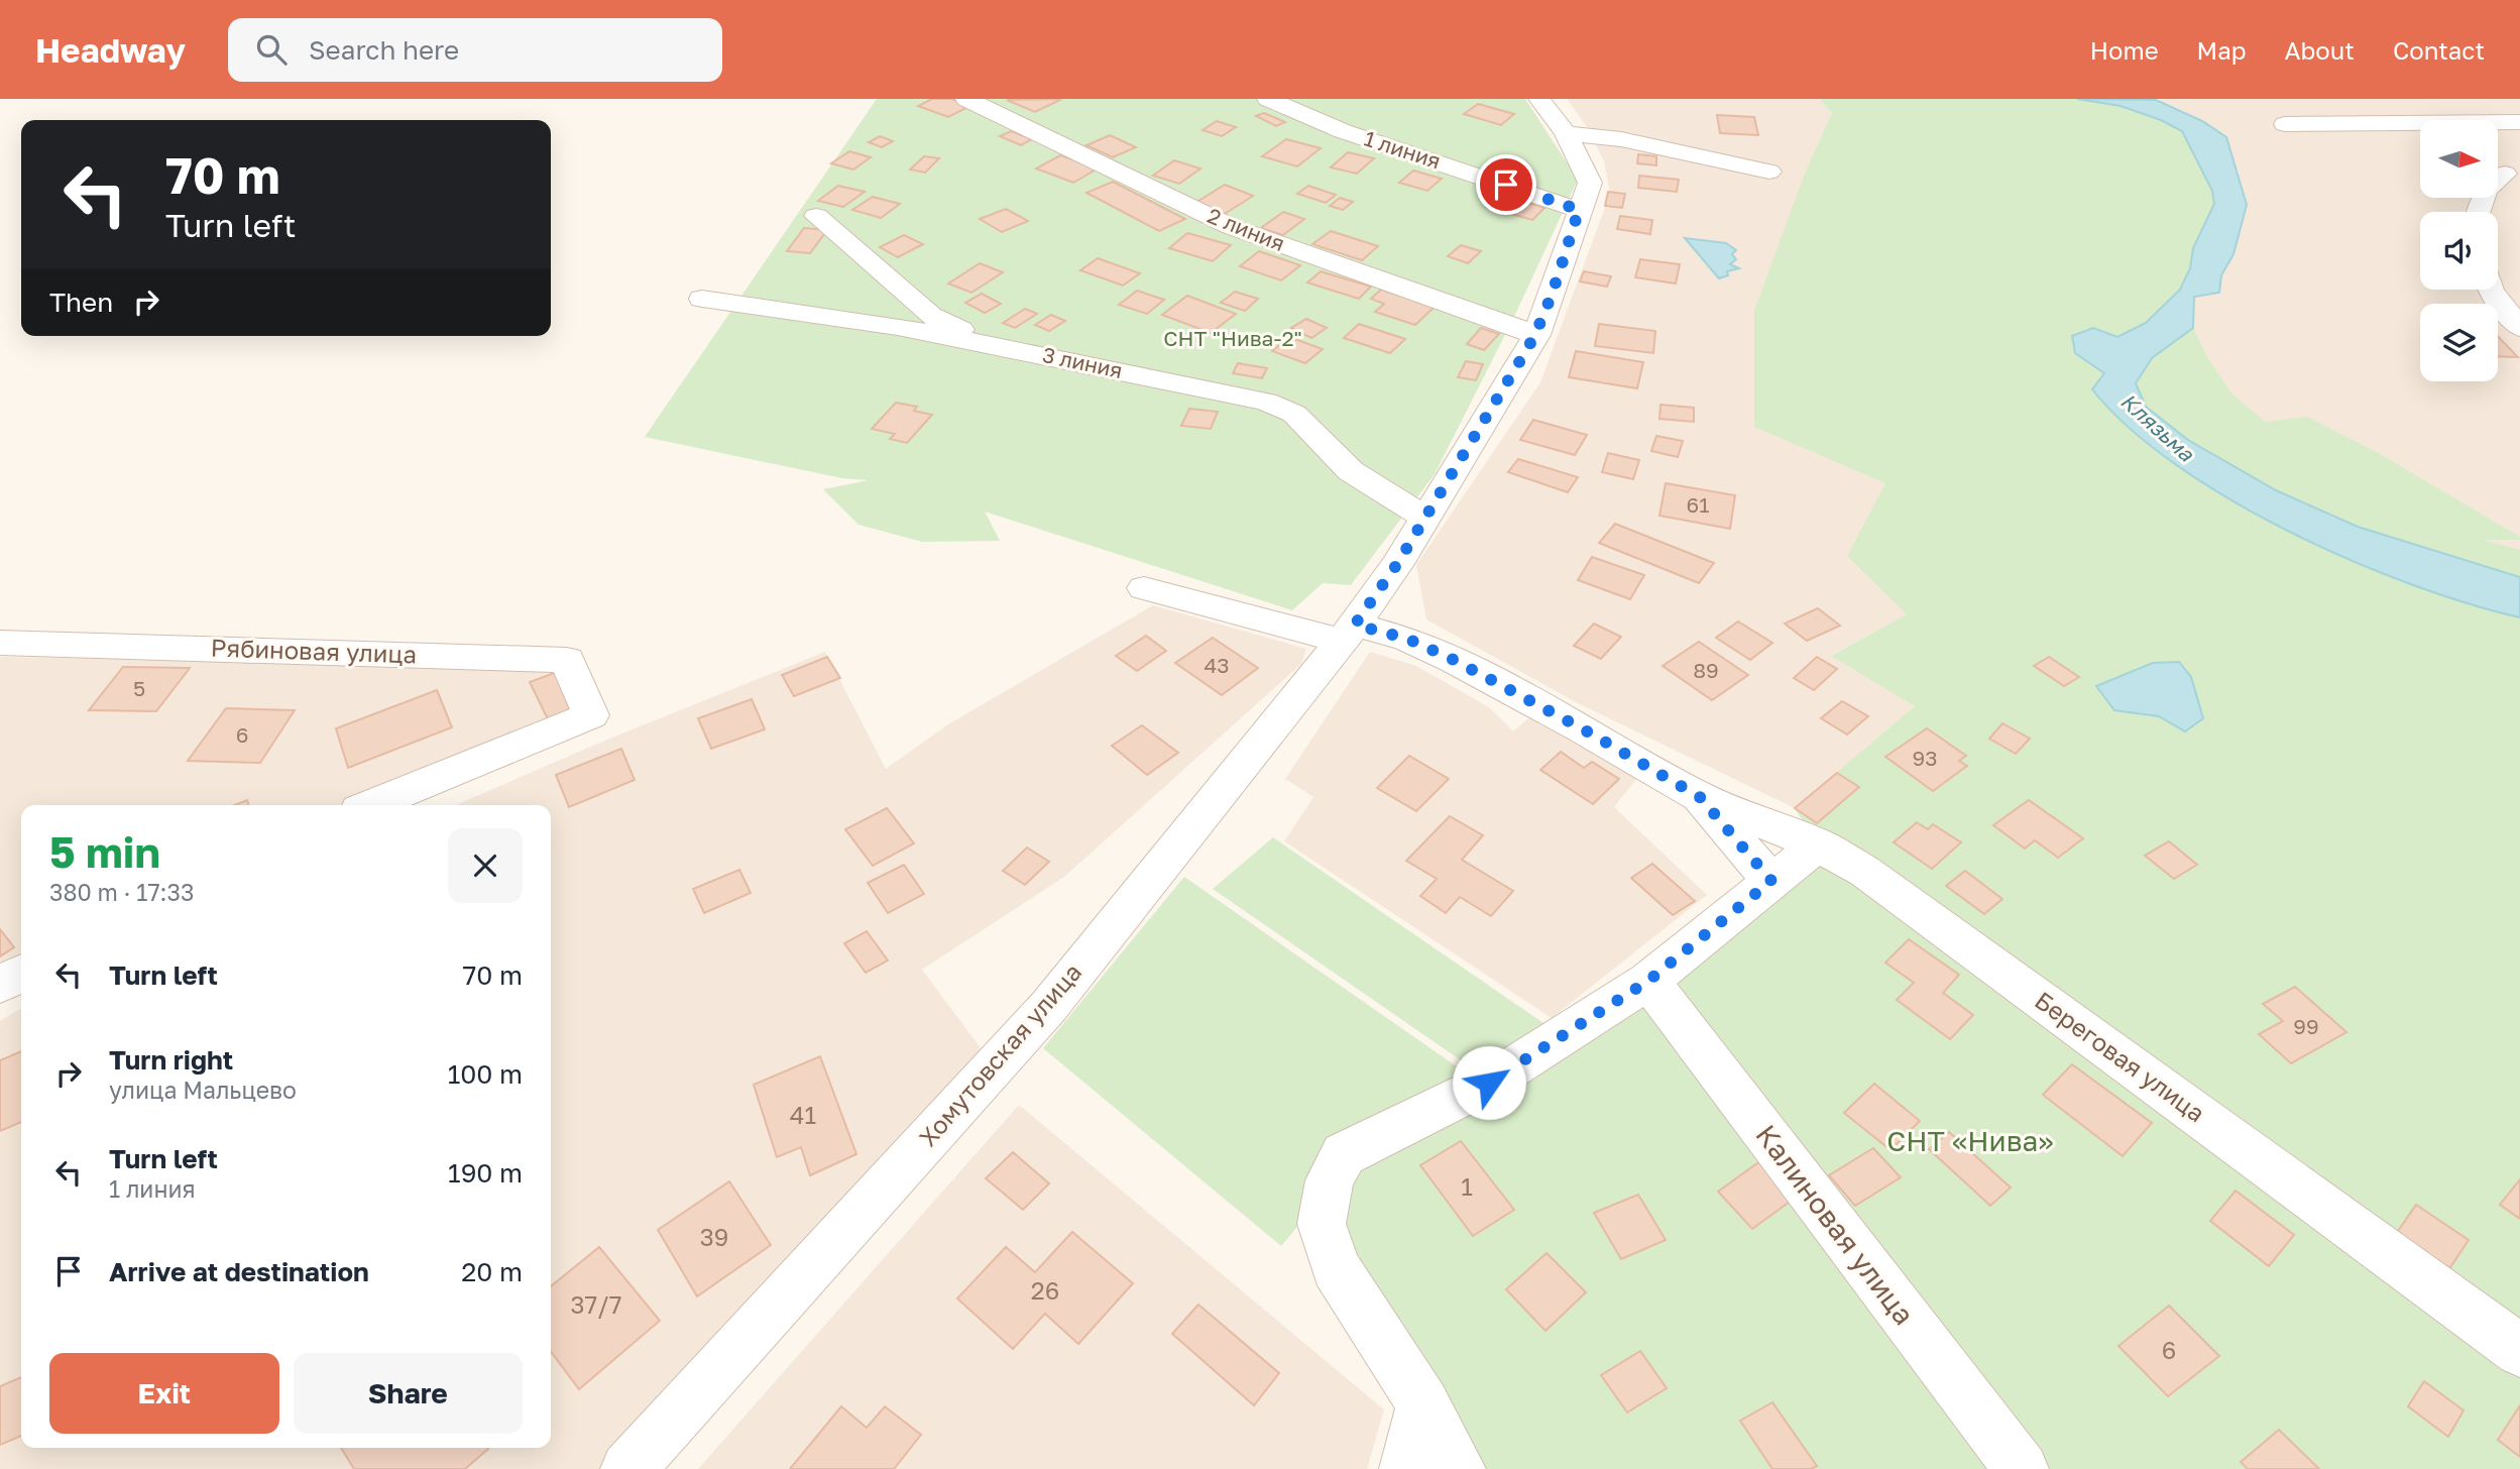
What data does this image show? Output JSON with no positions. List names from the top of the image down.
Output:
{
  "streets": {
    "street": [
      "1 линия",
      "2 линия",
      "3 линия",
      "Рябиновая улица",
      "Хомутовская улица",
      "Береговая улица",
      "Калиновая улица"
    ]
  },
  "crossings": [
    ["1 линия", "Хомутовская улица"],
    ["2 линия", "Хомутовская улица"],
    ["3 линия", "Хомутовская улица"]
  ],
  "water": ["Клязьма"],
  "parks": ["СНТ \"Нива-2\"", "СНТ «Нива»"],
  "house_numbers": [
    "61",
    "43",
    "89",
    "5",
    "6",
    "93",
    "99",
    "41",
    "1",
    "39",
    "26",
    "37/7",
    "6"
  ],
  "north": "right",
  "page": {
    "header": "Headway",
    "search": "Search here",
    "nav": [
      "Home",
      "Map",
      "About",
      "Contact"
    ],
    "turn": ["70 m", "Turn left"],
    "then": "Then",
    "heading": ["5 min", "380 m · 17:33"],
    "list": [
      {
        "name": "Turn left",
        "value": "70 m"
      },
      {
        "name": "Turn right",
        "note": "улица Мальцево",
        "value": "100 m"
      },
      {
        "name": "Turn left",
        "note": "1 линия",
        "value": "190 m"
      },
      {
        "name": "Arrive at destination",
        "value": "20 m"
      }
    ],
    "buttons": ["Exit", "Share"]
  }
}
